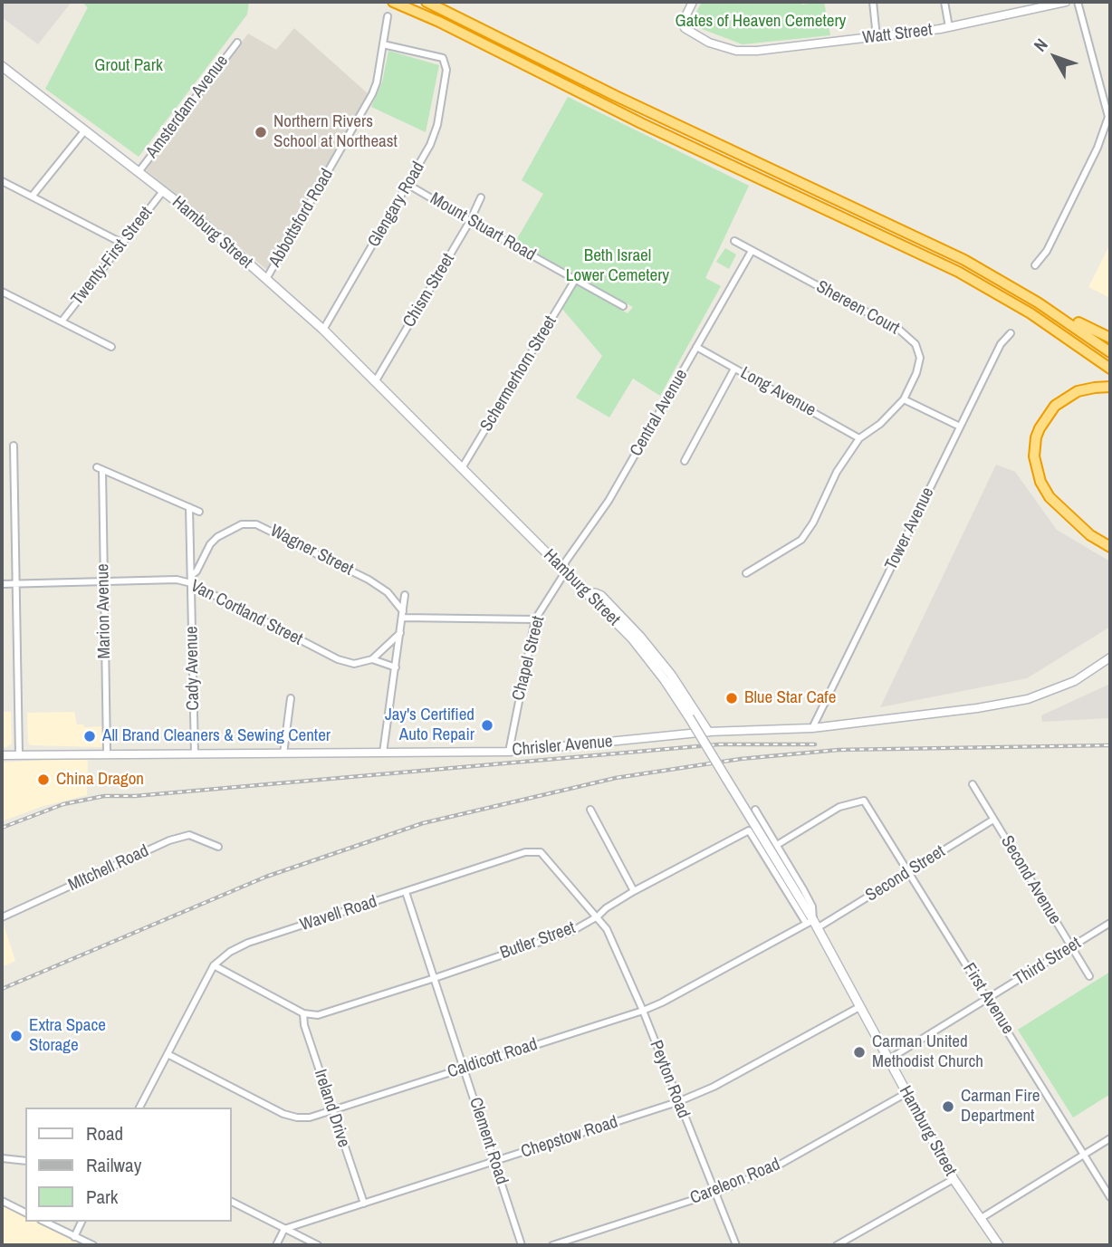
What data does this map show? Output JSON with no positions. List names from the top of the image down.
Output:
{
  "streets": {
    "main road": ["Hamburg Street"],
    "street": [
      "Watt Street",
      "Amsterdam Avenue",
      "Glengary Road",
      "Abbottsford Road",
      "Mount Stuart Road",
      "Twenty-First Street",
      "Chism Street",
      "Shereen Court",
      "Schermerhorn Street",
      "Long Avenue",
      "Central Avenue",
      "Tower Avenue",
      "Wagner Street",
      "Marion Avenue",
      "Van Cortland Street",
      "Chapel Street",
      "Cady Avenue",
      "Chrisler Avenue",
      "MItchell Road",
      "Second Street",
      "Second Avenue",
      "Wavell Road",
      "Butler Street",
      "Third Street",
      "First Avenue",
      "Caldicott Road",
      "Peyton Road",
      "Ireland Drive",
      "Chepstow Road",
      "Clement Road",
      "Careleon Road"
    ]
  },
  "crossings": [
    ["Amsterdam Avenue", "Hamburg Street"],
    ["Glengary Road", "Abbottsford Road"],
    ["Glengary Road", "Mount Stuart Road"],
    ["Glengary Road", "Hamburg Street"],
    ["Abbottsford Road", "Hamburg Street"],
    ["Mount Stuart Road", "Chism Street"],
    ["Mount Stuart Road", "Schermerhorn Street"],
    ["Hamburg Street", "Twenty-First Street"],
    ["Hamburg Street", "Chism Street"],
    ["Hamburg Street", "Schermerhorn Street"],
    ["Hamburg Street", "Central Avenue"],
    ["Hamburg Street", "Chapel Street"],
    ["Hamburg Street", "Second Street"],
    ["Hamburg Street", "Butler Street"],
    ["Hamburg Street", "Third Street"],
    ["Hamburg Street", "Caldicott Road"],
    ["Hamburg Street", "Chepstow Road"],
    ["Hamburg Street", "Careleon Road"],
    ["Shereen Court", "Long Avenue"],
    ["Shereen Court", "Central Avenue"],
    ["Long Avenue", "Central Avenue"],
    ["Central Avenue", "Chapel Street"],
    ["Tower Avenue", "Chrisler Avenue"],
    ["Wagner Street", "Cady Avenue"],
    ["Marion Avenue", "Van Cortland Street"],
    ["Marion Avenue", "Cady Avenue"],
    ["Marion Avenue", "Chrisler Avenue"],
    ["Van Cortland Street", "Cady Avenue"],
    ["Chapel Street", "Chrisler Avenue"],
    ["Cady Avenue", "Chrisler Avenue"],
    ["Second Street", "Second Avenue"],
    ["Second Street", "Butler Street"],
    ["Second Street", "First Avenue"],
    ["Second Street", "Caldicott Road"],
    ["Second Avenue", "Third Street"],
    ["Wavell Road", "Butler Street"],
    ["Wavell Road", "Caldicott Road"],
    ["Wavell Road", "Peyton Road"],
    ["Wavell Road", "Clement Road"],
    ["Butler Street", "Caldicott Road"],
    ["Butler Street", "Peyton Road"],
    ["Butler Street", "Ireland Drive"],
    ["Butler Street", "Clement Road"],
    ["Third Street", "First Avenue"],
    ["Caldicott Road", "Peyton Road"],
    ["Caldicott Road", "Ireland Drive"],
    ["Caldicott Road", "Clement Road"],
    ["Peyton Road", "Chepstow Road"],
    ["Peyton Road", "Careleon Road"],
    ["Ireland Drive", "Chepstow Road"],
    ["Chepstow Road", "Clement Road"]
  ],
  "parks": ["Gates of Heaven Cemetery", "Grout Park", "Beth Israel Lower Cemetery"],
  "places": [
    "Northern Rivers School at Northeast",
    "Blue Star Cafe",
    "Jay's Certified Auto Repair",
    "All Brand Cleaners & Sewing Center",
    "China Dragon",
    "Extra Space Storage",
    "Carman United Methodist Church",
    "Carman Fire Department"
  ],
  "legend": ["Road", "Railway", "Park"],
  "north": "top left"
}
